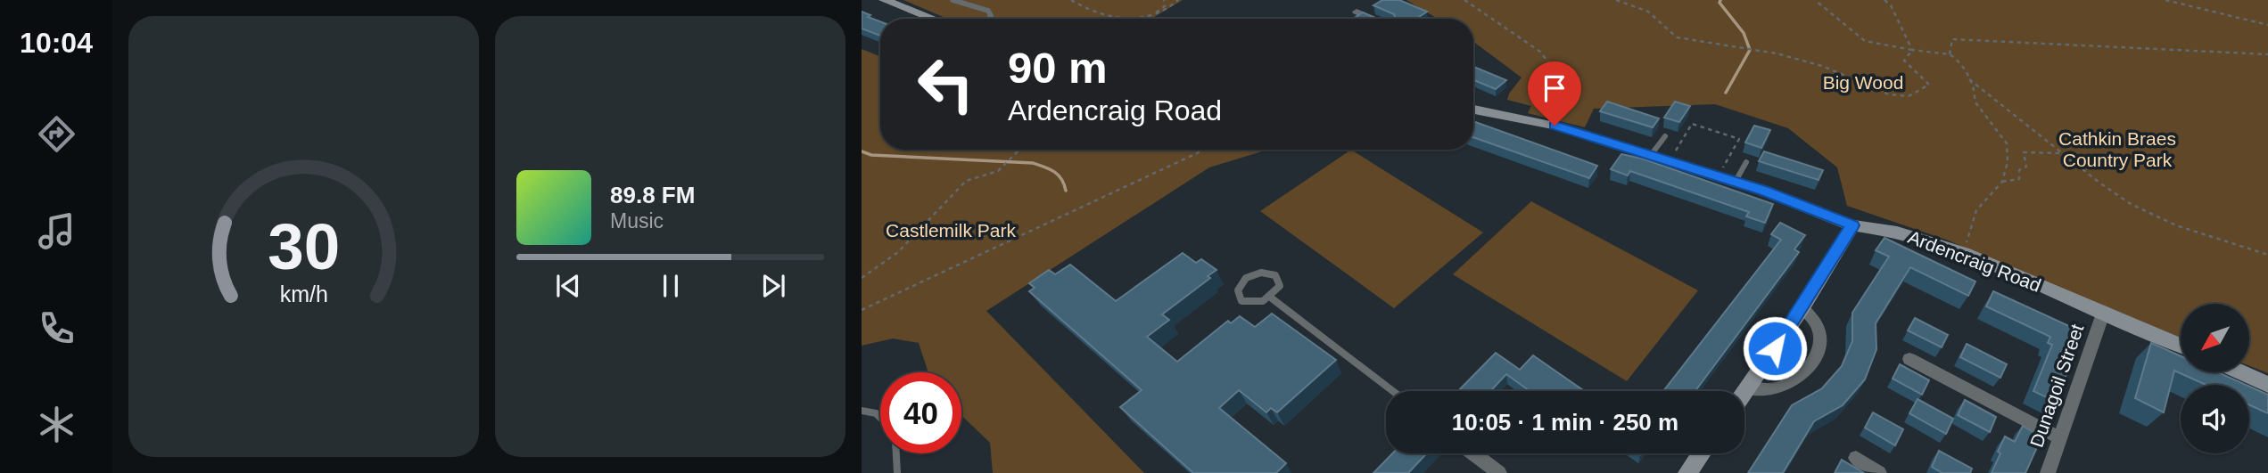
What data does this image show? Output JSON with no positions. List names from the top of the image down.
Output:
{
  "streets": {
    "street": ["Ardencraig Road", "Dunagoil Street"]
  },
  "crossings": [
    ["Ardencraig Road", "Dunagoil Street"]
  ],
  "parks": ["Big Wood", "Cathkin Braes Country Park", "Castlemilk Park"],
  "north": "bottom left",
  "page": {
    "tabs": "10:04",
    "turn": ["90 m", "Ardencraig Road"],
    "song": ["89.8 FM", "Music"],
    "limit": "40",
    "trip": "10:05 · 1 min · 250 m",
    "gauge": ["30", "km/h"]
  }
}
